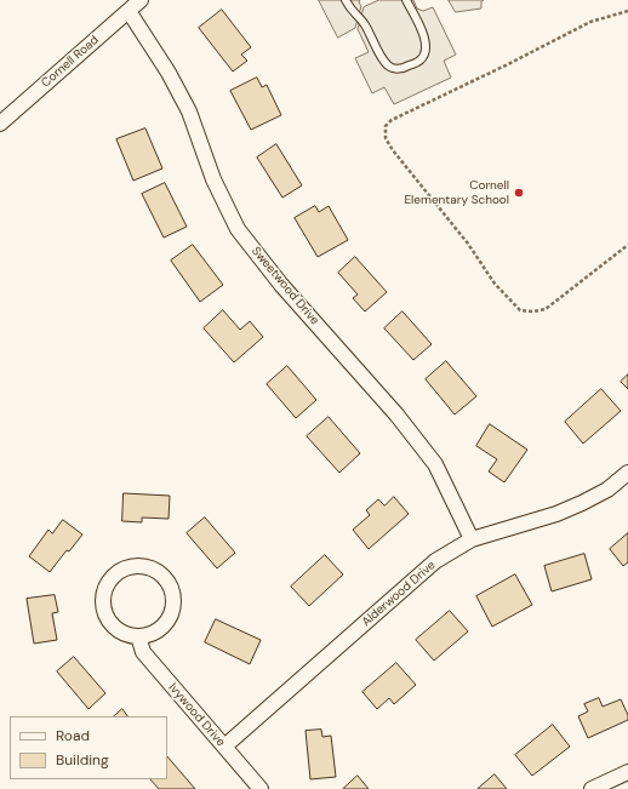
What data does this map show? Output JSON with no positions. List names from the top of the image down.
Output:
{
  "streets": {
    "street": [
      "Cornell Road",
      "Sweetwood Drive",
      "Alderwood Drive",
      "Ivywood Drive"
    ]
  },
  "crossings": [
    ["Cornell Road", "Sweetwood Drive"],
    ["Sweetwood Drive", "Alderwood Drive"],
    ["Alderwood Drive", "Ivywood Drive"]
  ],
  "places": ["Cornell Elementary School"],
  "legend": ["Road", "Building"]
}
